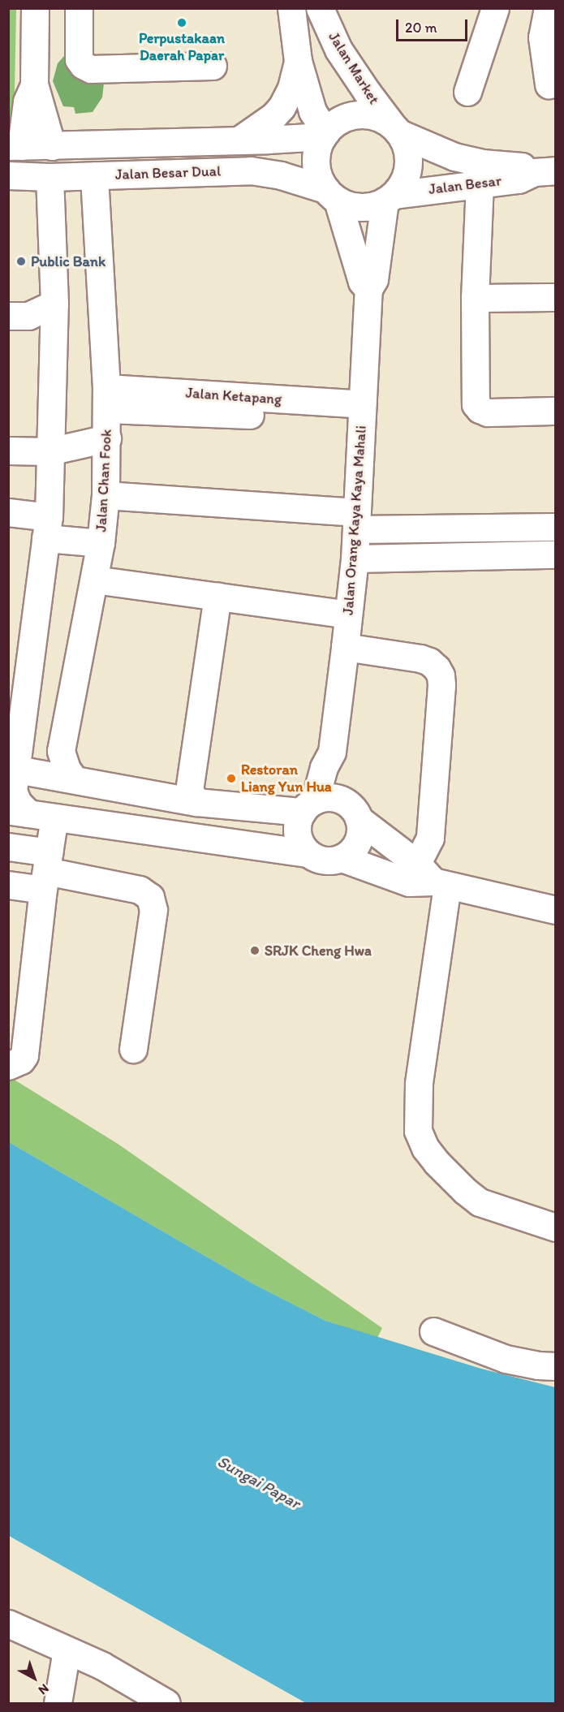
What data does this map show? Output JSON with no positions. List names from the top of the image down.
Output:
{
  "streets": {
    "street": [
      "Jalan Market",
      "Jalan Besar Dual",
      "Jalan Besar",
      "Jalan Ketapang",
      "Jalan Chan Fook",
      "Jalan Orang Kaya Kaya Mahali"
    ]
  },
  "crossings": [
    ["Jalan Market", "Jalan Besar Dual"],
    ["Jalan Market", "Jalan Besar"],
    ["Jalan Market", "Jalan Orang Kaya Kaya Mahali"],
    ["Jalan Besar Dual", "Jalan Besar"],
    ["Jalan Besar Dual", "Jalan Chan Fook"],
    ["Jalan Besar Dual", "Jalan Orang Kaya Kaya Mahali"],
    ["Jalan Besar", "Jalan Orang Kaya Kaya Mahali"],
    ["Jalan Ketapang", "Jalan Chan Fook"],
    ["Jalan Ketapang", "Jalan Orang Kaya Kaya Mahali"]
  ],
  "water": ["Sungai Papar"],
  "places": [
    "Perpustakaan Daerah Papar",
    "Public Bank",
    "Restoran Liang Yun Hua",
    "SRJK Cheng Hwa"
  ],
  "scale_bar": "20 m",
  "north": "bottom right"
}
